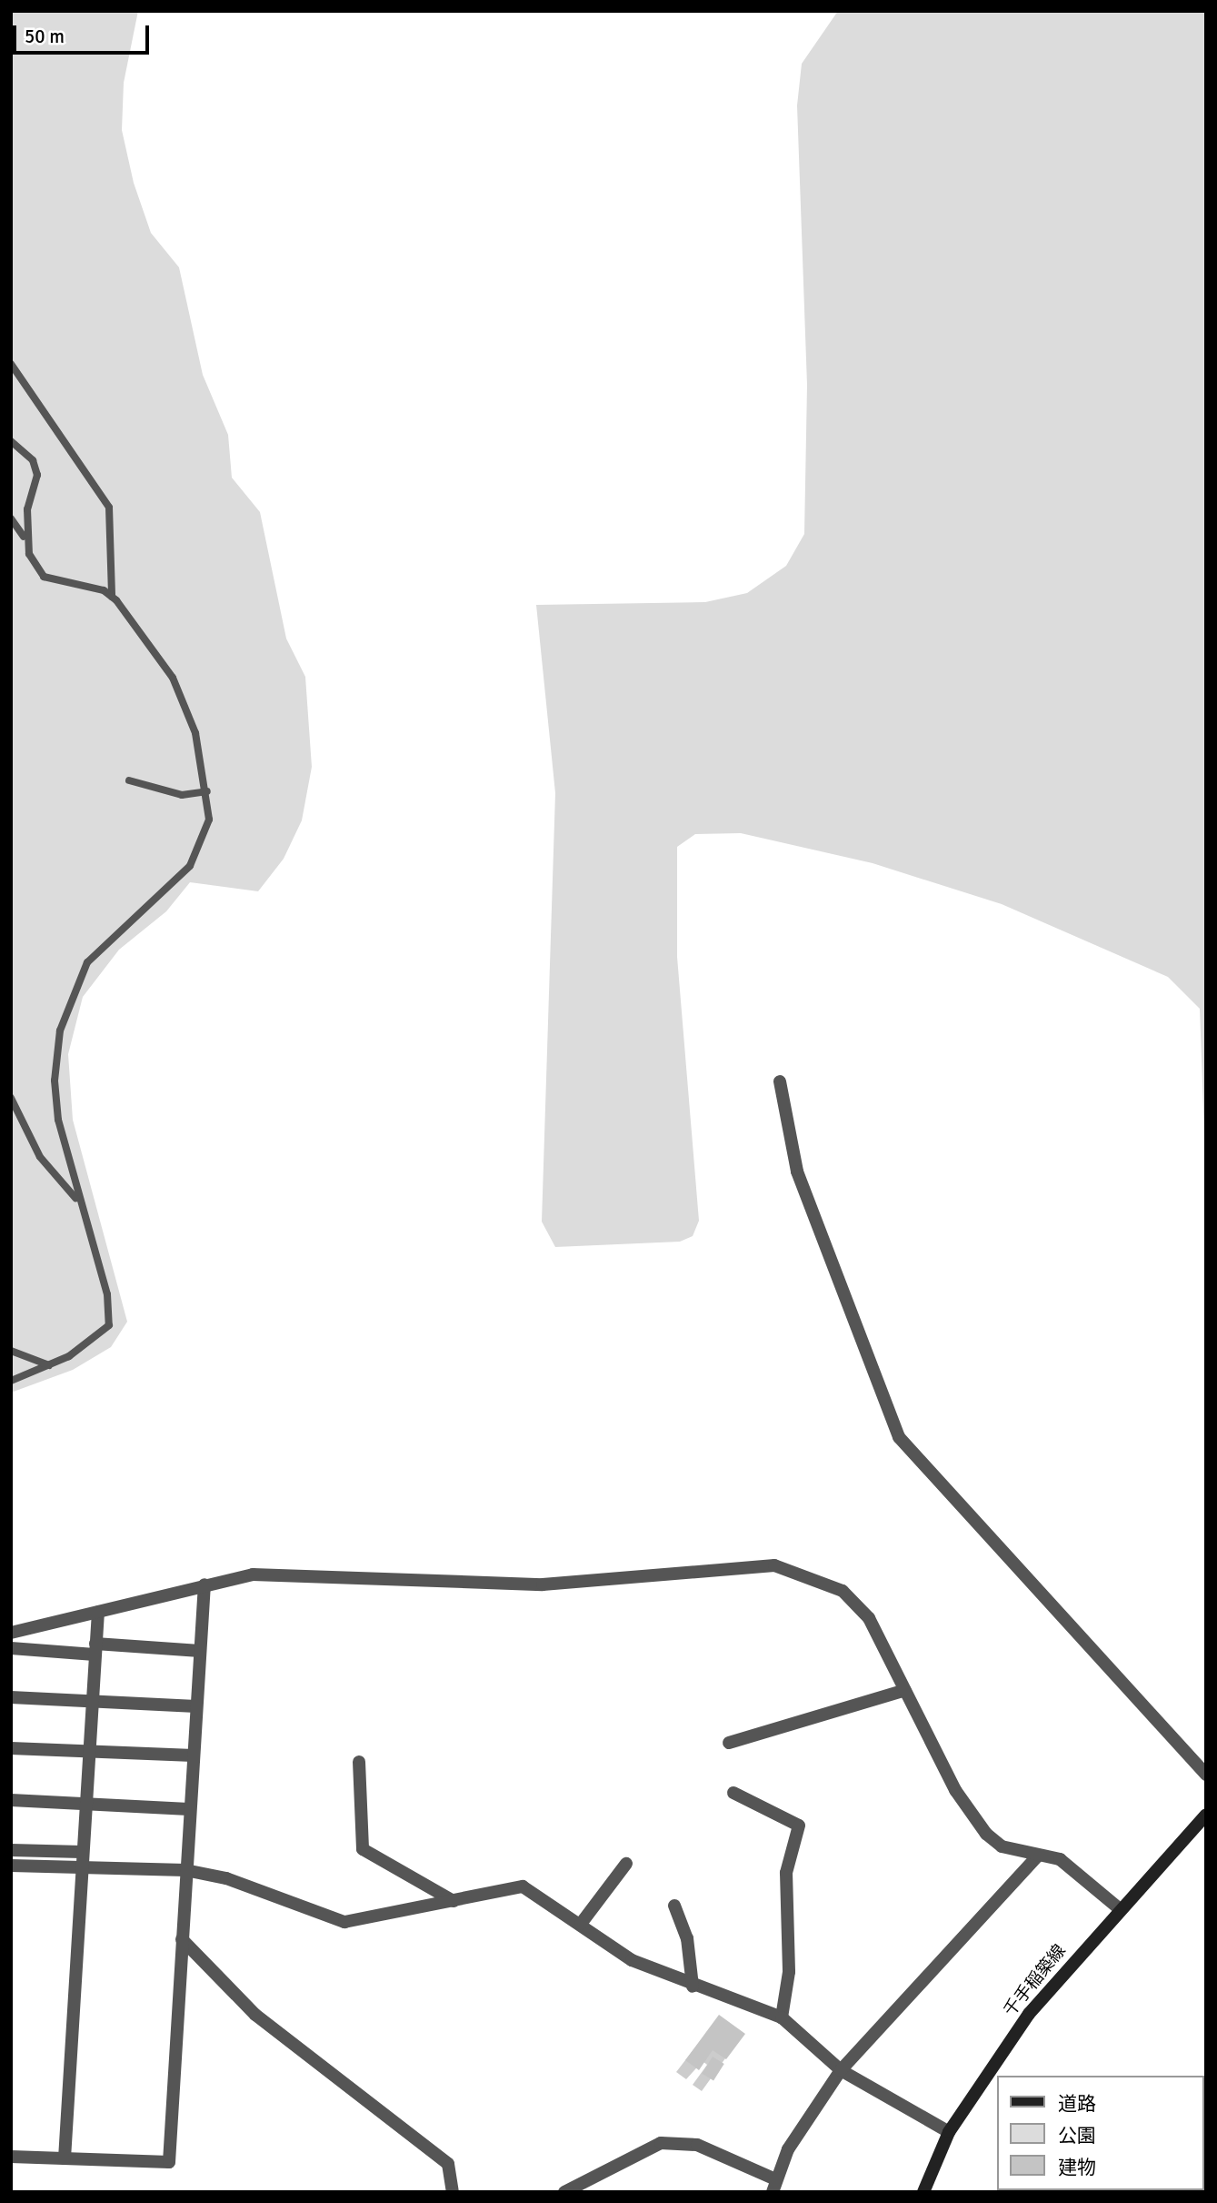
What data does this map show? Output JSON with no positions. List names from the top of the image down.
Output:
{
  "streets": {
    "main road": ["千手稲築線"]
  },
  "legend": ["道路", "公園", "建物"],
  "scale_bar": "50 m"
}
